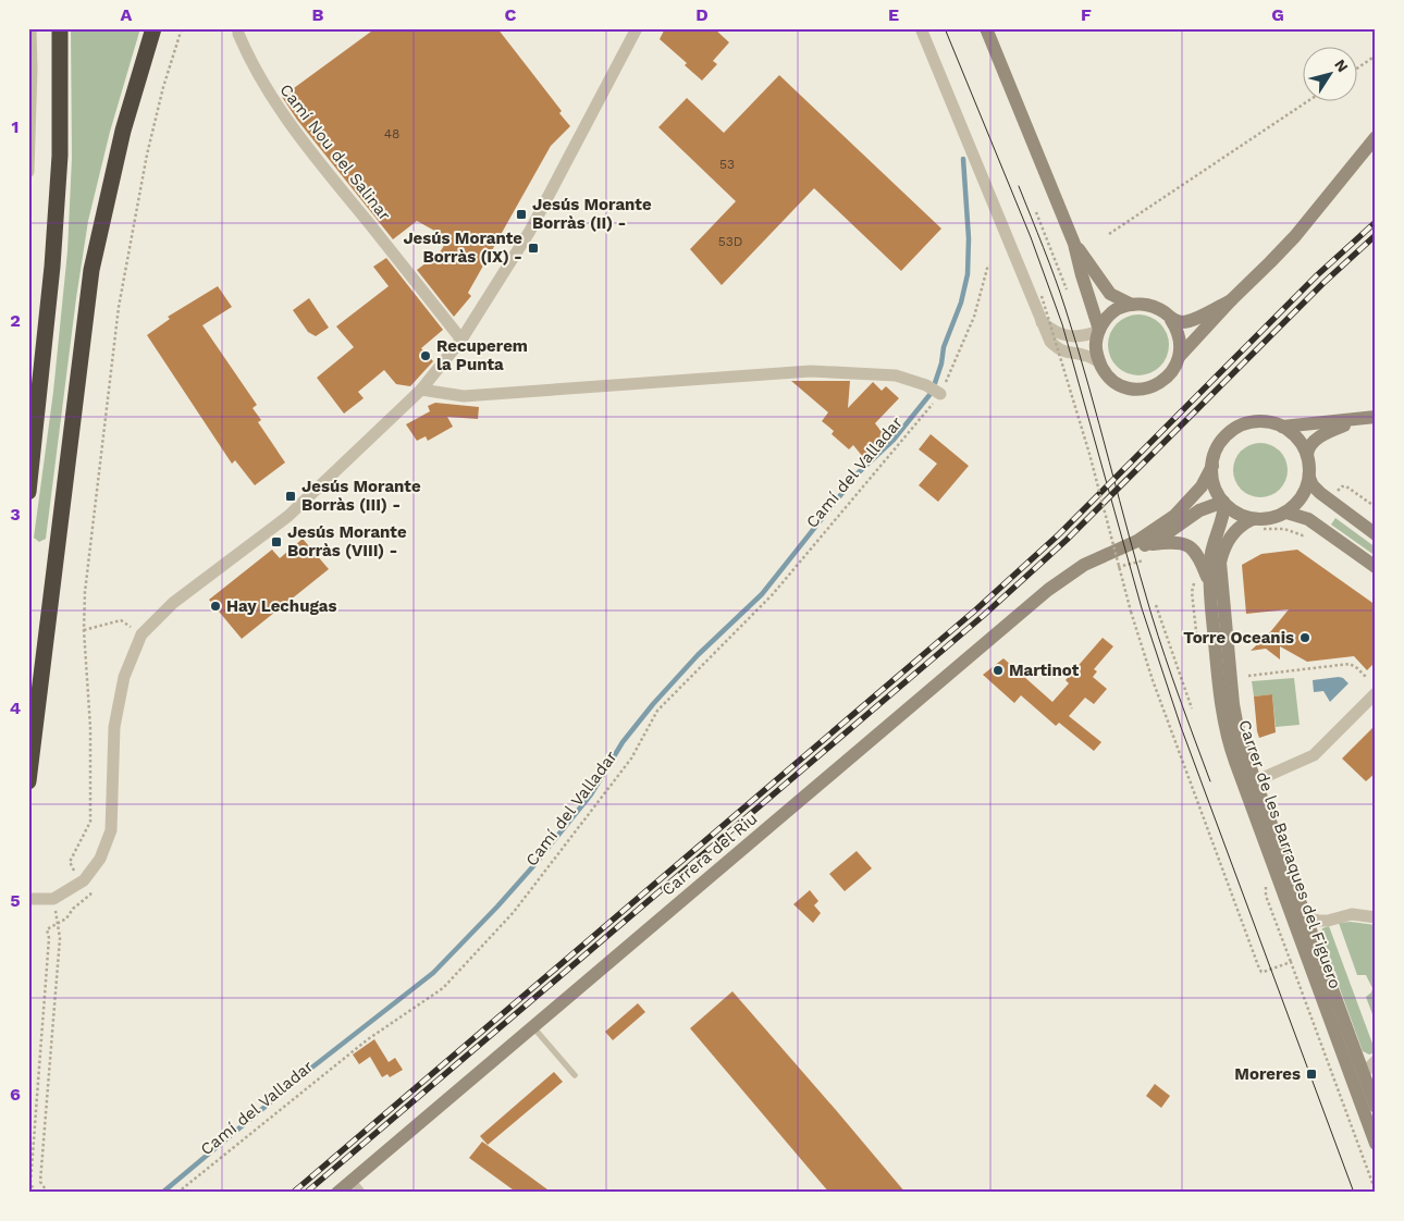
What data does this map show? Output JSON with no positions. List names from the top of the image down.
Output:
{
  "streets": {
    "street": ["Camí Nou del Salinar", "Carrera del Riu", "Carrer de les Barraques del Figuero"],
    "path": ["Camí del Valladar"]
  },
  "crossings": [
    ["Carrera del Riu", "Carrer de les Barraques del Figuero"]
  ],
  "places": {
    "transit": [
      "Jesús Morante Borràs (II) -",
      "Jesús Morante Borràs (IX) -",
      "Jesús Morante Borràs (III) -",
      "Jesús Morante Borràs (VIII) -",
      "Moreres"
    ],
    "other": [
      "Recuperem la Punta",
      "Hay Lechugas",
      "Torre Oceanis",
      "Martinot"
    ]
  },
  "house_numbers": ["48", "53", "53D"],
  "north": "top right",
  "grid": {
    "columns": [
      "A",
      "B",
      "C",
      "D",
      "E",
      "F",
      "G"
    ],
    "rows": [
      "1",
      "2",
      "3",
      "4",
      "5",
      "6"
    ]
  }
}
